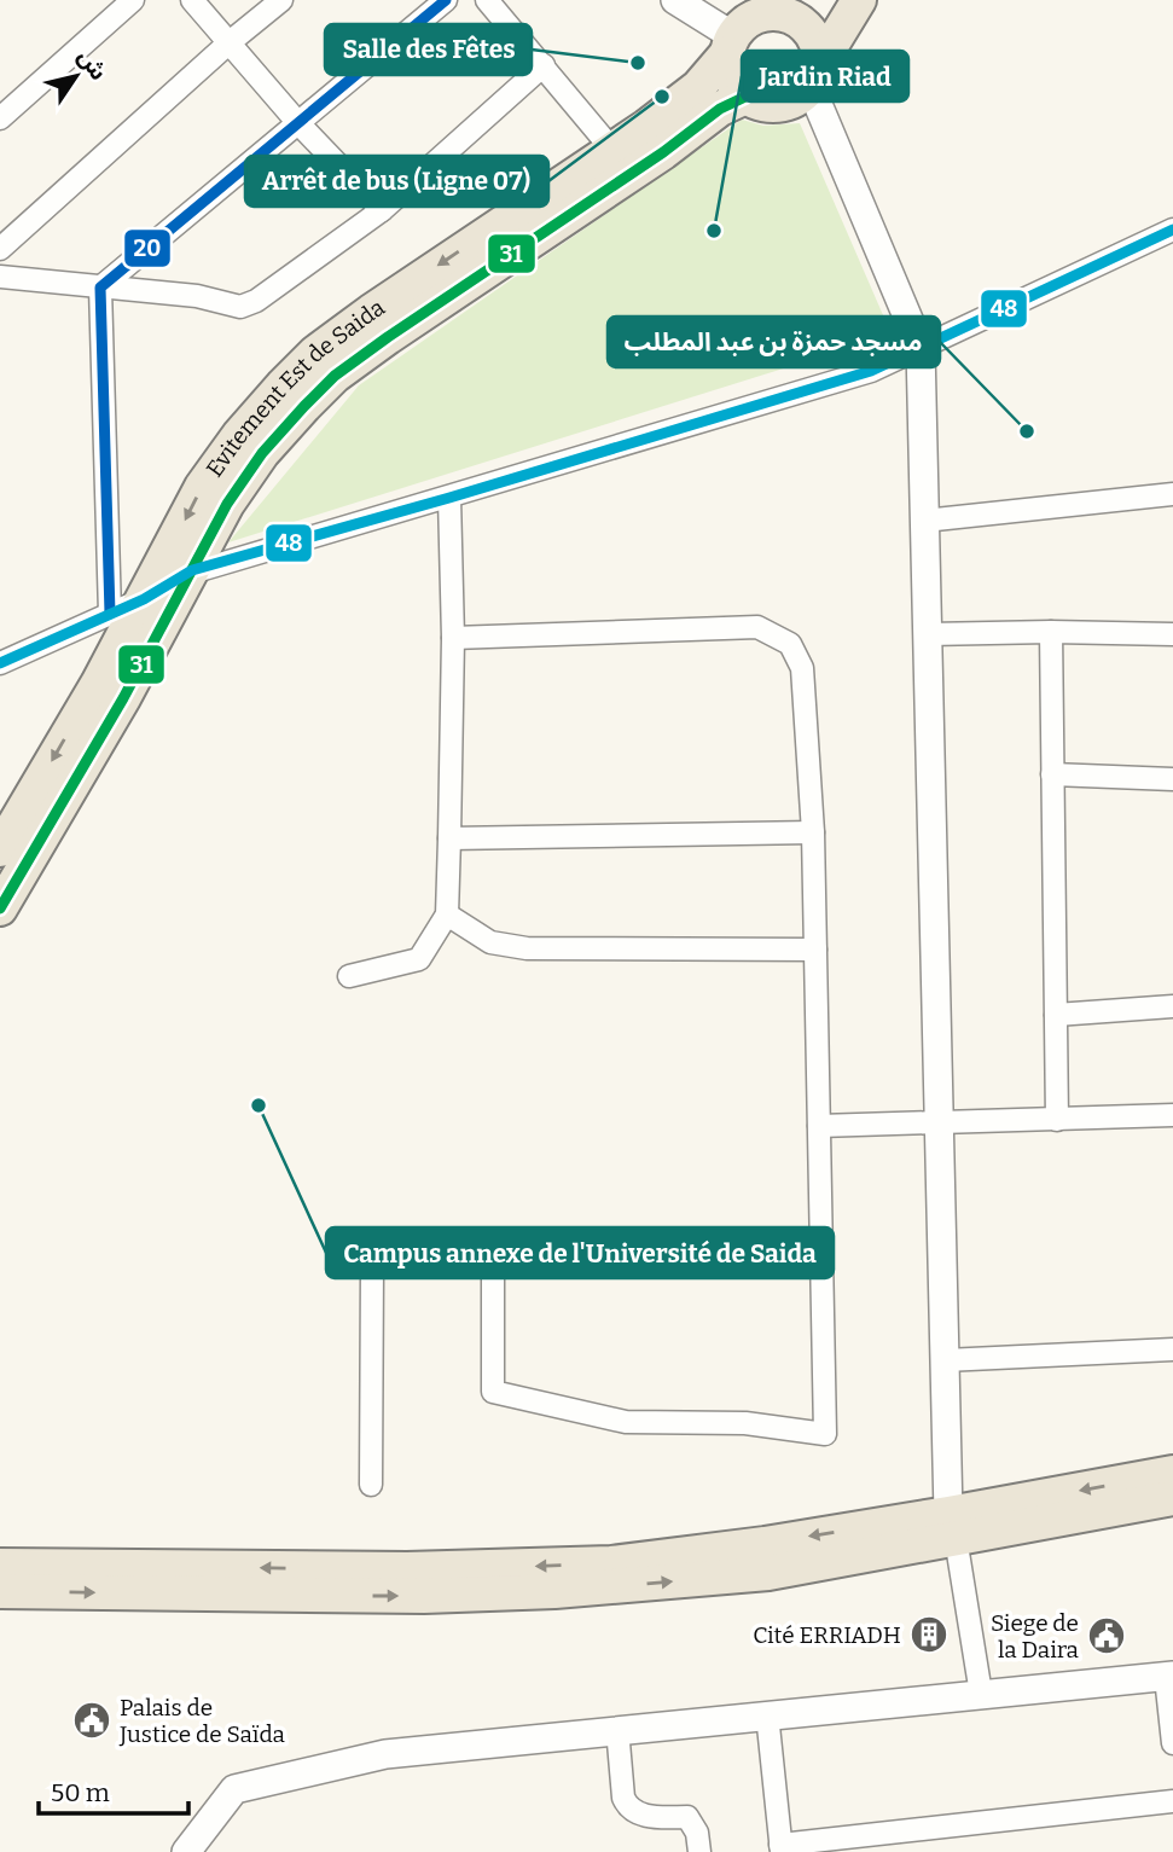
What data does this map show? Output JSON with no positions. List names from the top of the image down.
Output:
{
  "streets": {
    "main road": ["Evitement Est de Saida"]
  },
  "places": {
    "other": [
      "Salle des Fêtes",
      "Arrêt de bus (Ligne 07)",
      "Jardin Riad",
      "مسجد حمزة بن عبد المطلب",
      "Campus annexe de l'Université de Saida"
    ],
    "building": ["Cité ERRIADH"],
    "public building": ["Siege de la Daira", "Palais de Justice de Saïda"]
  },
  "lines": ["transit line 20", "transit line 31", "transit line 48"],
  "scale_bar": "50 m",
  "north": "top right"
}
